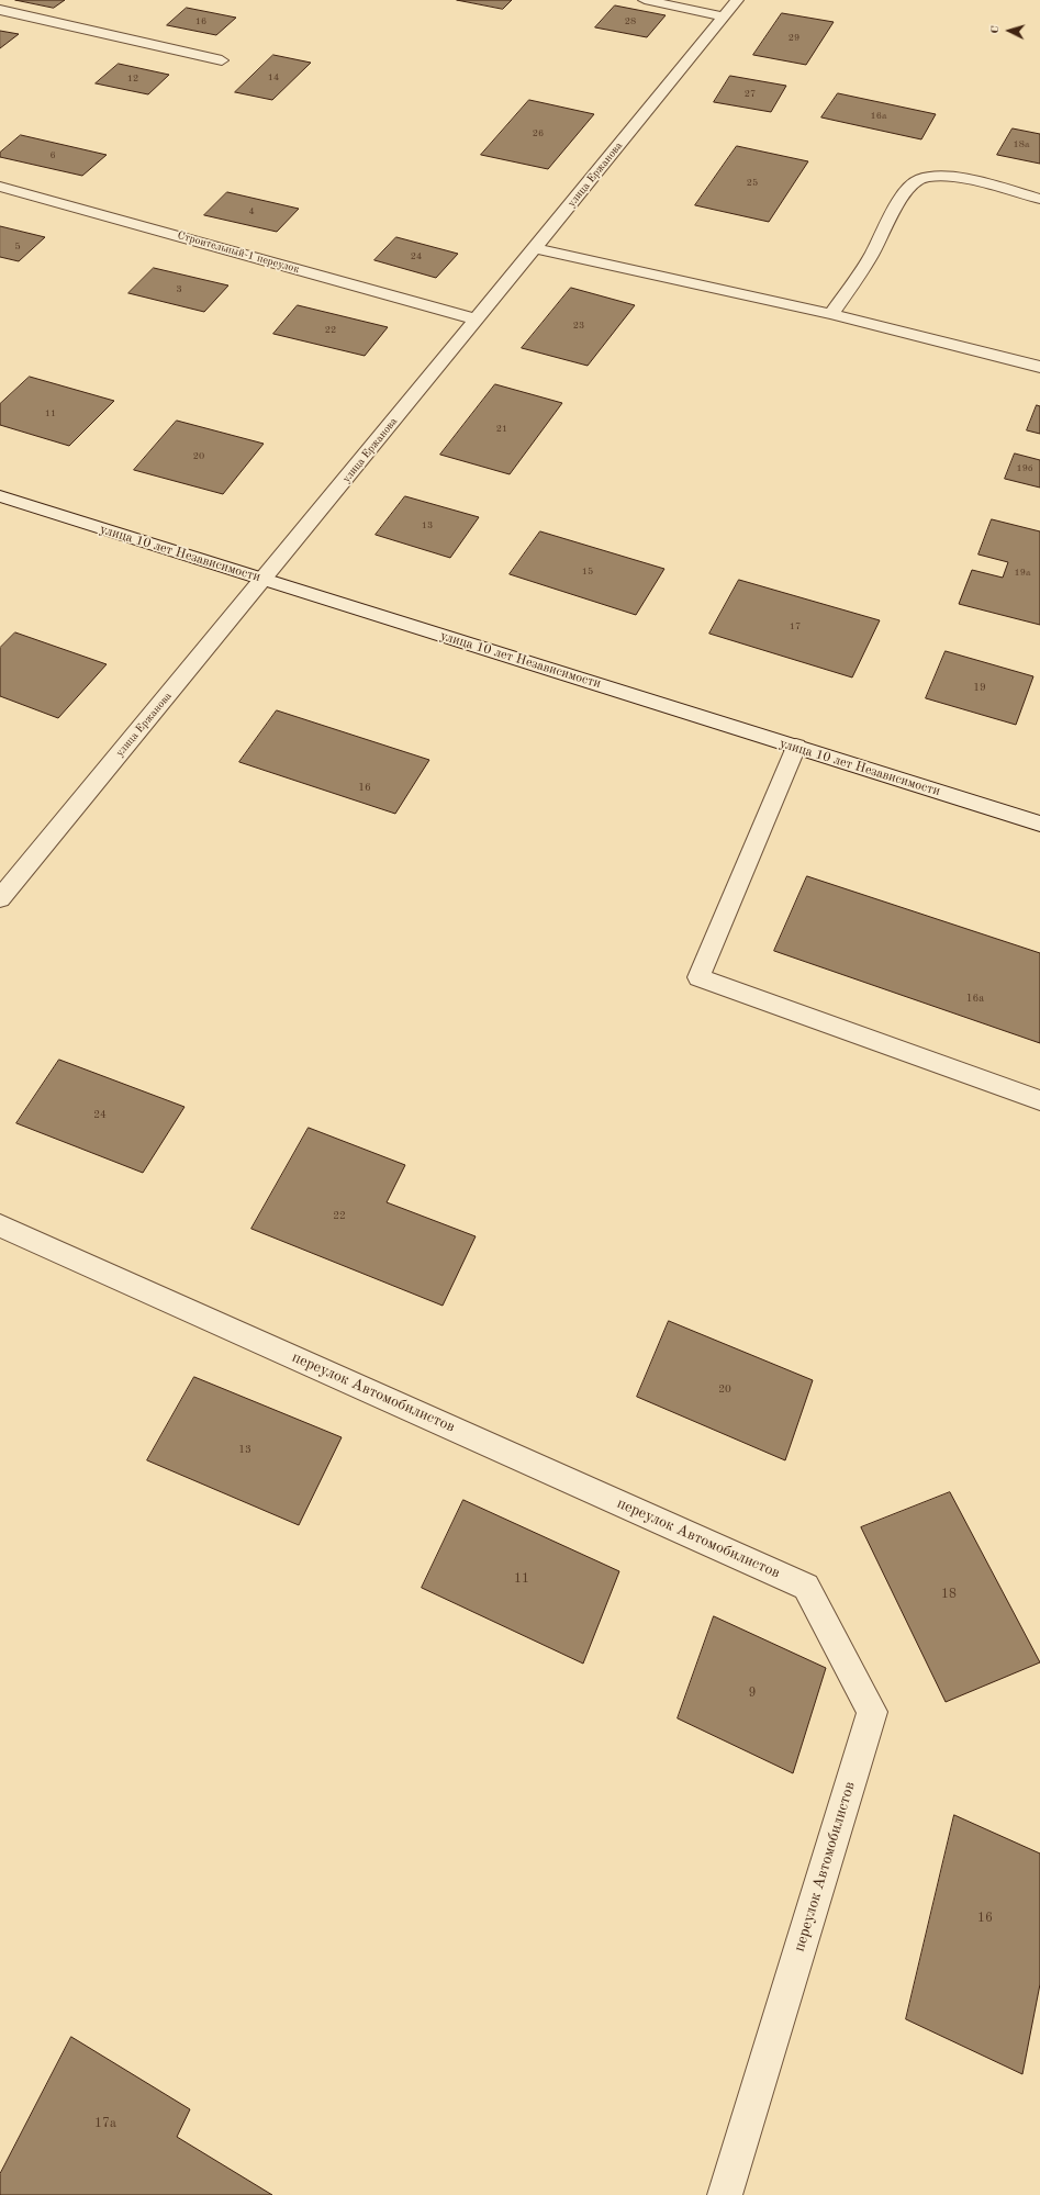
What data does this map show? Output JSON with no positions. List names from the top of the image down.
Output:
{
  "streets": {
    "street": [
      "улица Ержанова",
      "Строительный-1 переулок",
      "улица 10 лет Независимости",
      "переулок Автомобилистов"
    ]
  },
  "crossings": [
    ["улица Ержанова", "Строительный-1 переулок"],
    ["улица Ержанова", "улица 10 лет Независимости"]
  ],
  "house_numbers": [
    "16",
    "28",
    "29",
    "14",
    "12",
    "27",
    "16а",
    "26",
    "18а",
    "6",
    "25",
    "4",
    "5",
    "24",
    "3",
    "23",
    "22",
    "11",
    "21",
    "20",
    "19б",
    "13",
    "15",
    "19а",
    "17",
    "19",
    "16",
    "16а",
    "24",
    "22",
    "20",
    "13",
    "11",
    "18",
    "9",
    "16",
    "17а"
  ],
  "north": "left"
}
